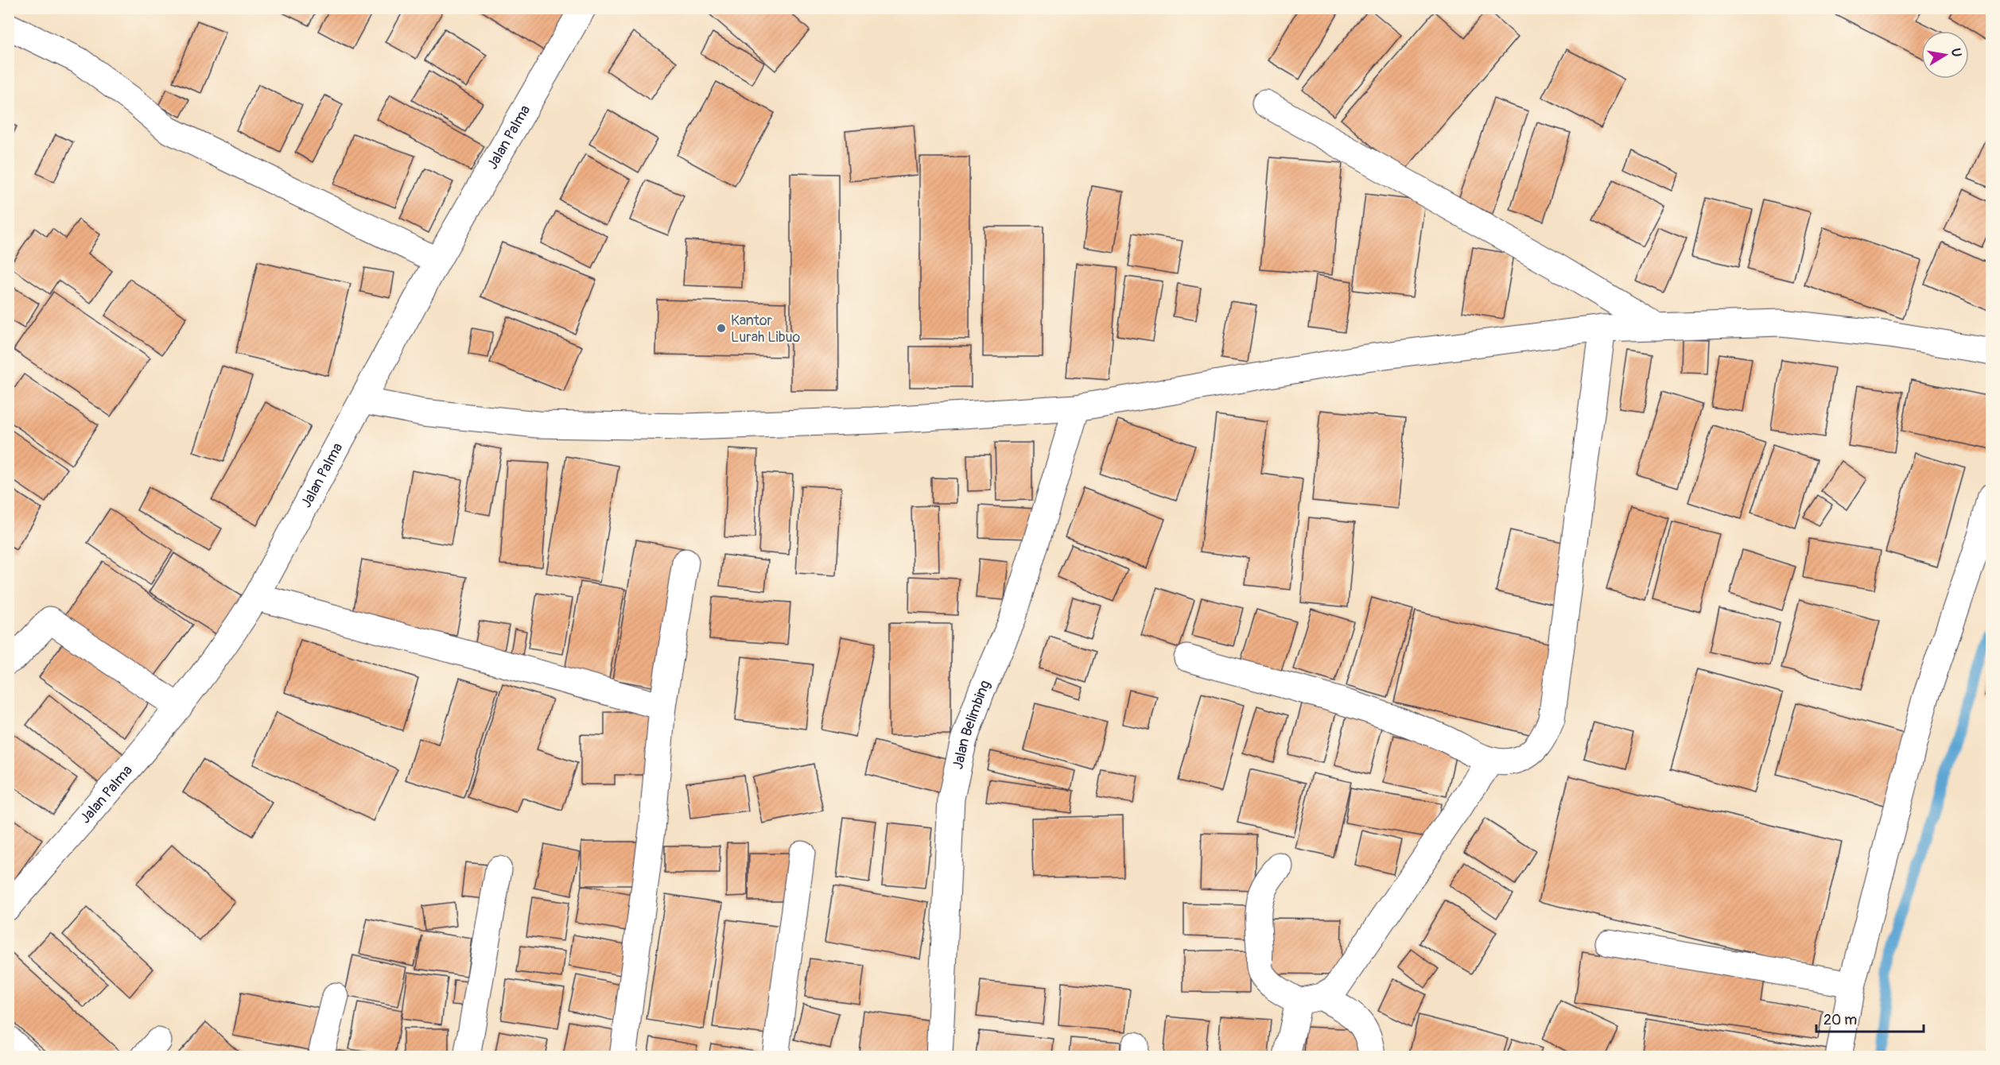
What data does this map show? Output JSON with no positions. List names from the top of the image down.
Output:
{
  "streets": {
    "street": ["Jalan Palma", "Jalan Belimbing"]
  },
  "places": ["Kantor Lurah Libuo"],
  "scale_bar": "20 m",
  "north": "right"
}
